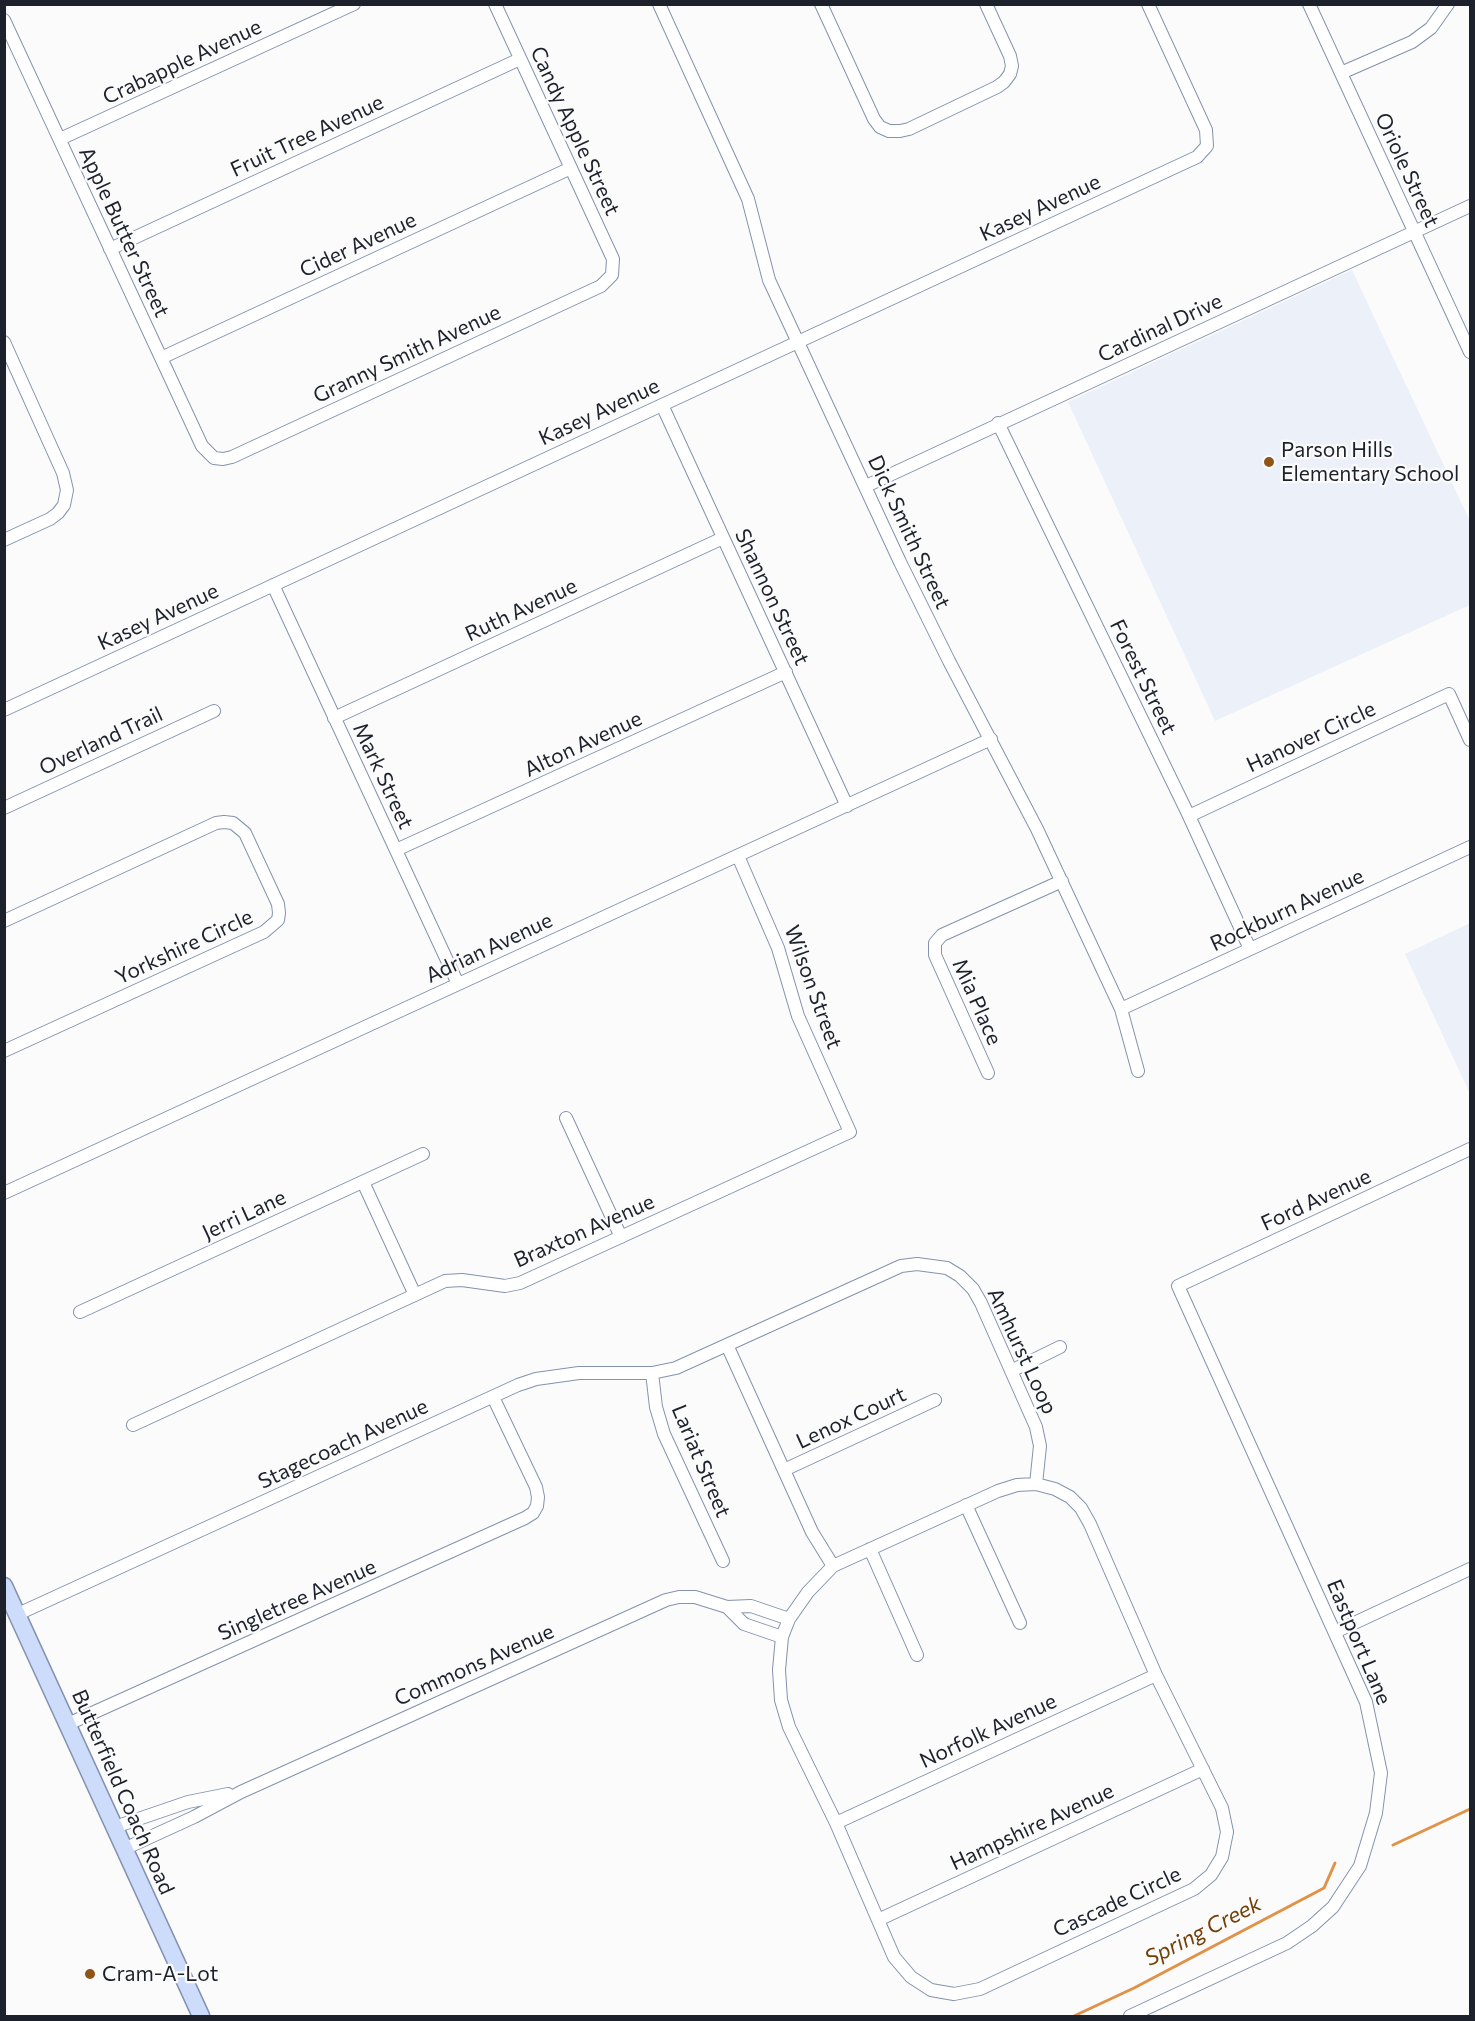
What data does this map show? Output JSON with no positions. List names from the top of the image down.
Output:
{
  "streets": {
    "main road": ["Butterfield Coach Road"],
    "street": [
      "Crabapple Avenue",
      "Candy Apple Street",
      "Fruit Tree Avenue",
      "Oriole Street",
      "Kasey Avenue",
      "Apple Butter Street",
      "Cider Avenue",
      "Cardinal Drive",
      "Granny Smith Avenue",
      "Dick Smith Street",
      "Shannon Street",
      "Ruth Avenue",
      "Forest Street",
      "Hanover Circle",
      "Overland Trail",
      "Alton Avenue",
      "Mark Street",
      "Rockburn Avenue",
      "Yorkshire Circle",
      "Adrian Avenue",
      "Wilson Street",
      "Mia Place",
      "Ford Avenue",
      "Jerri Lane",
      "Braxton Avenue",
      "Amhurst Loop",
      "Lenox Court",
      "Stagecoach Avenue",
      "Lariat Street",
      "Singletree Avenue",
      "Eastport Lane",
      "Commons Avenue",
      "Norfolk Avenue",
      "Hampshire Avenue",
      "Cascade Circle"
    ]
  },
  "crossings": [
    ["Crabapple Avenue", "Apple Butter Street"],
    ["Candy Apple Street", "Fruit Tree Avenue"],
    ["Candy Apple Street", "Cider Avenue"],
    ["Candy Apple Street", "Granny Smith Avenue"],
    ["Fruit Tree Avenue", "Apple Butter Street"],
    ["Oriole Street", "Cardinal Drive"],
    ["Kasey Avenue", "Dick Smith Street"],
    ["Kasey Avenue", "Shannon Street"],
    ["Kasey Avenue", "Mark Street"],
    ["Apple Butter Street", "Cider Avenue"],
    ["Apple Butter Street", "Granny Smith Avenue"],
    ["Cardinal Drive", "Dick Smith Street"],
    ["Cardinal Drive", "Forest Street"],
    ["Dick Smith Street", "Rockburn Avenue"],
    ["Dick Smith Street", "Adrian Avenue"],
    ["Dick Smith Street", "Mia Place"],
    ["Shannon Street", "Ruth Avenue"],
    ["Shannon Street", "Alton Avenue"],
    ["Shannon Street", "Adrian Avenue"],
    ["Ruth Avenue", "Mark Street"],
    ["Forest Street", "Hanover Circle"],
    ["Forest Street", "Rockburn Avenue"],
    ["Alton Avenue", "Mark Street"],
    ["Mark Street", "Adrian Avenue"],
    ["Adrian Avenue", "Wilson Street"],
    ["Wilson Street", "Braxton Avenue"],
    ["Ford Avenue", "Eastport Lane"],
    ["Amhurst Loop", "Stagecoach Avenue"],
    ["Amhurst Loop", "Cascade Circle"],
    ["Stagecoach Avenue", "Lariat Street"],
    ["Stagecoach Avenue", "Singletree Avenue"],
    ["Stagecoach Avenue", "Butterfield Coach Road"],
    ["Singletree Avenue", "Butterfield Coach Road"],
    ["Commons Avenue", "Butterfield Coach Road"],
    ["Commons Avenue", "Cascade Circle"],
    ["Norfolk Avenue", "Cascade Circle"],
    ["Hampshire Avenue", "Cascade Circle"]
  ],
  "water": ["Spring Creek"],
  "places": ["Parson Hills Elementary School", "Cram-A-Lot"]
}
